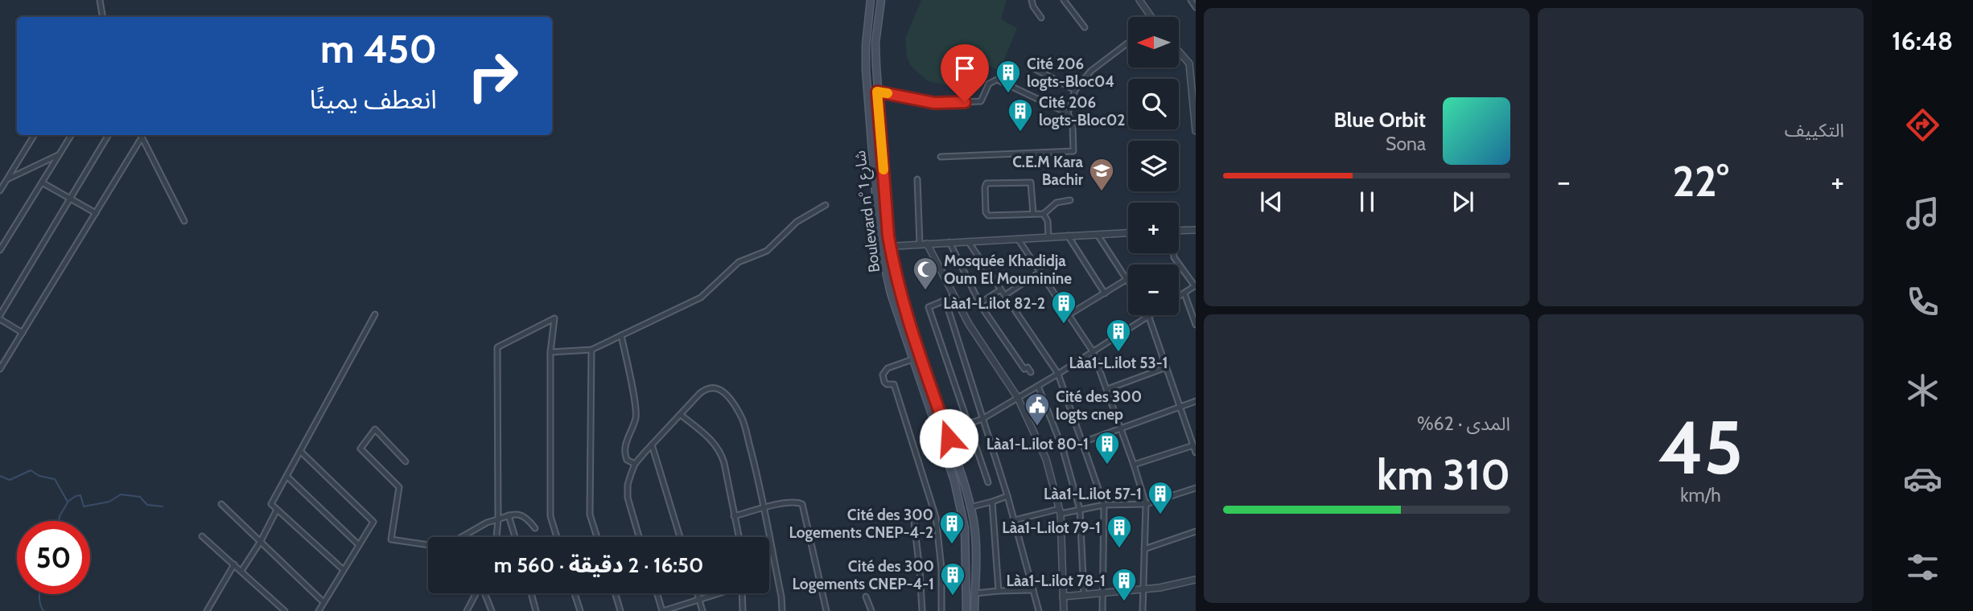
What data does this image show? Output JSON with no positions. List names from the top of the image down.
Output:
{
  "streets": {
    "main road": ["Boulevard n° شارع 1"]
  },
  "places": {
    "building": [
      "Cité 206 logts-Bloc04",
      "Cité 206 logts-Bloc02",
      "Làa1-L.ilot 82-2",
      "Làa1-L.ilot 53-1",
      "Làa1-L.ilot 80-1",
      "Làa1-L.ilot 57-1",
      "Cité des 300 Logements CNEP-4-2",
      "Làa1-L.ilot 79-1",
      "Cité des 300 Logements CNEP-4-1",
      "Làa1-L.ilot 78-1"
    ],
    "school or university": ["C.E.M Kara Bachir"],
    "mosque": ["Mosquée Khadidja Oum El Mouminine"],
    "public building": ["Cité des 300 logts cnep"]
  },
  "north": "left",
  "page": {
    "tabs": "16:48",
    "tile": [
      "التكييف",
      ["45", "km/h"],
      ["المدى · 62%", "310 km"]
    ],
    "map_buttons": ["+", "−"],
    "turn": ["450 m", "انعطف يمينًا"],
    "song": ["Blue Orbit", "Sona"],
    "heat": ["−", "22°", "+"],
    "limit": "50",
    "trip": "16:50 · 2 دقيقة · 560 m"
  }
}
